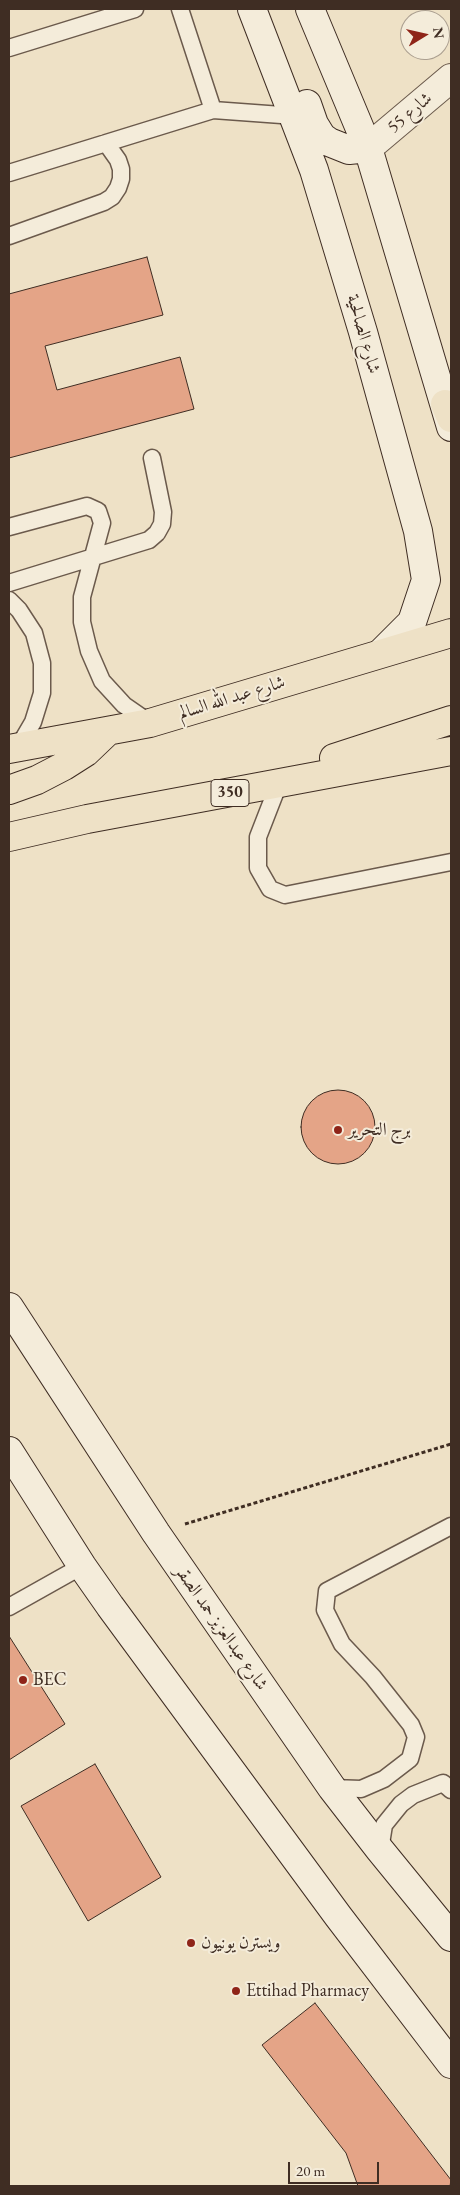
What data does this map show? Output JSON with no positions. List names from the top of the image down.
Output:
{
  "streets": {
    "main road": [
      "شارع 55",
      "شارع الصالحية",
      "شارع عبد الله السالم",
      "350",
      "شارع عبدالعزيز حمد الصقر"
    ]
  },
  "crossings": [
    ["شارع الصالحية", "شارع عبد الله السالم"]
  ],
  "places": [
    "برج التحرير",
    "BEC",
    "ويسترن يونيون",
    "Ettihad Pharmacy"
  ],
  "scale_bar": "20 m",
  "north": "right"
}
